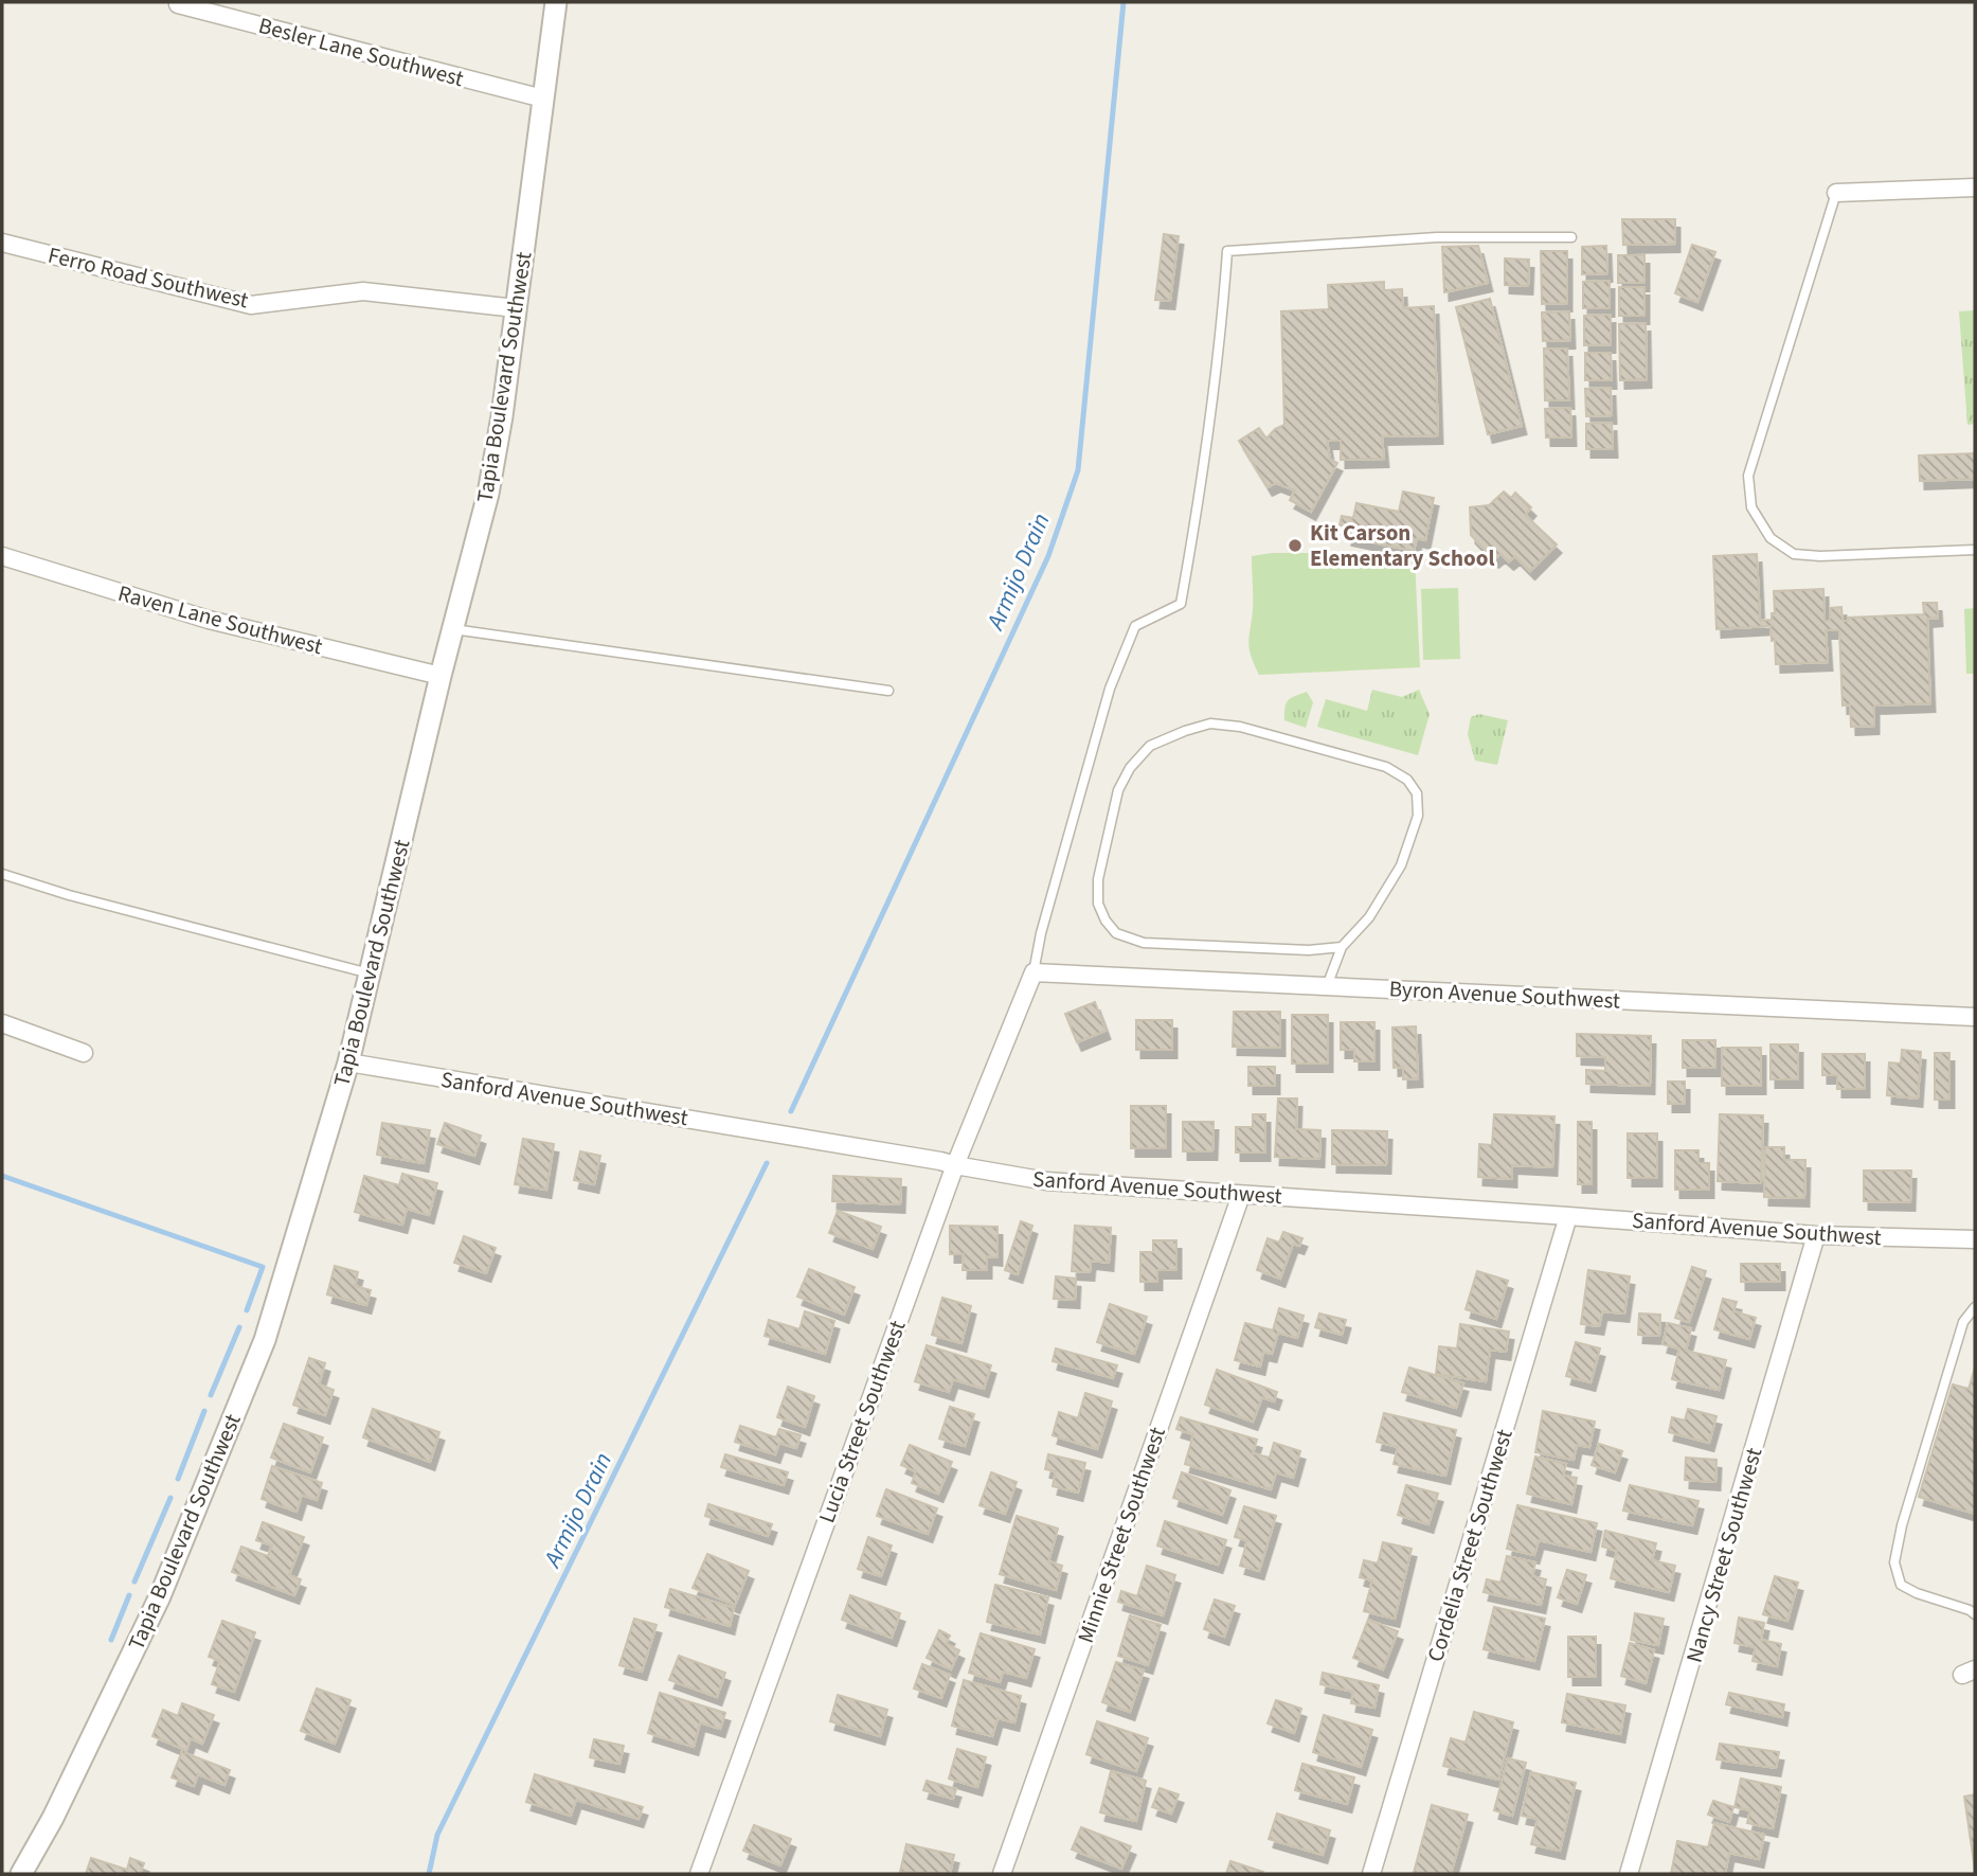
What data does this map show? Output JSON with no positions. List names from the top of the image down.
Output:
{
  "streets": {
    "street": [
      "Besler Lane Southwest",
      "Ferro Road Southwest",
      "Tapia Boulevard Southwest",
      "Raven Lane Southwest",
      "Byron Avenue Southwest",
      "Sanford Avenue Southwest",
      "Lucia Street Southwest",
      "Minnie Street Southwest",
      "Cordelia Street Southwest",
      "Nancy Street Southwest"
    ]
  },
  "crossings": [
    ["Besler Lane Southwest", "Tapia Boulevard Southwest"],
    ["Ferro Road Southwest", "Tapia Boulevard Southwest"],
    ["Tapia Boulevard Southwest", "Raven Lane Southwest"],
    ["Tapia Boulevard Southwest", "Sanford Avenue Southwest"],
    ["Byron Avenue Southwest", "Lucia Street Southwest"],
    ["Sanford Avenue Southwest", "Lucia Street Southwest"],
    ["Sanford Avenue Southwest", "Minnie Street Southwest"],
    ["Sanford Avenue Southwest", "Cordelia Street Southwest"],
    ["Sanford Avenue Southwest", "Nancy Street Southwest"]
  ],
  "water": ["Armijo Drain"],
  "places": ["Kit Carson Elementary School"]
}
